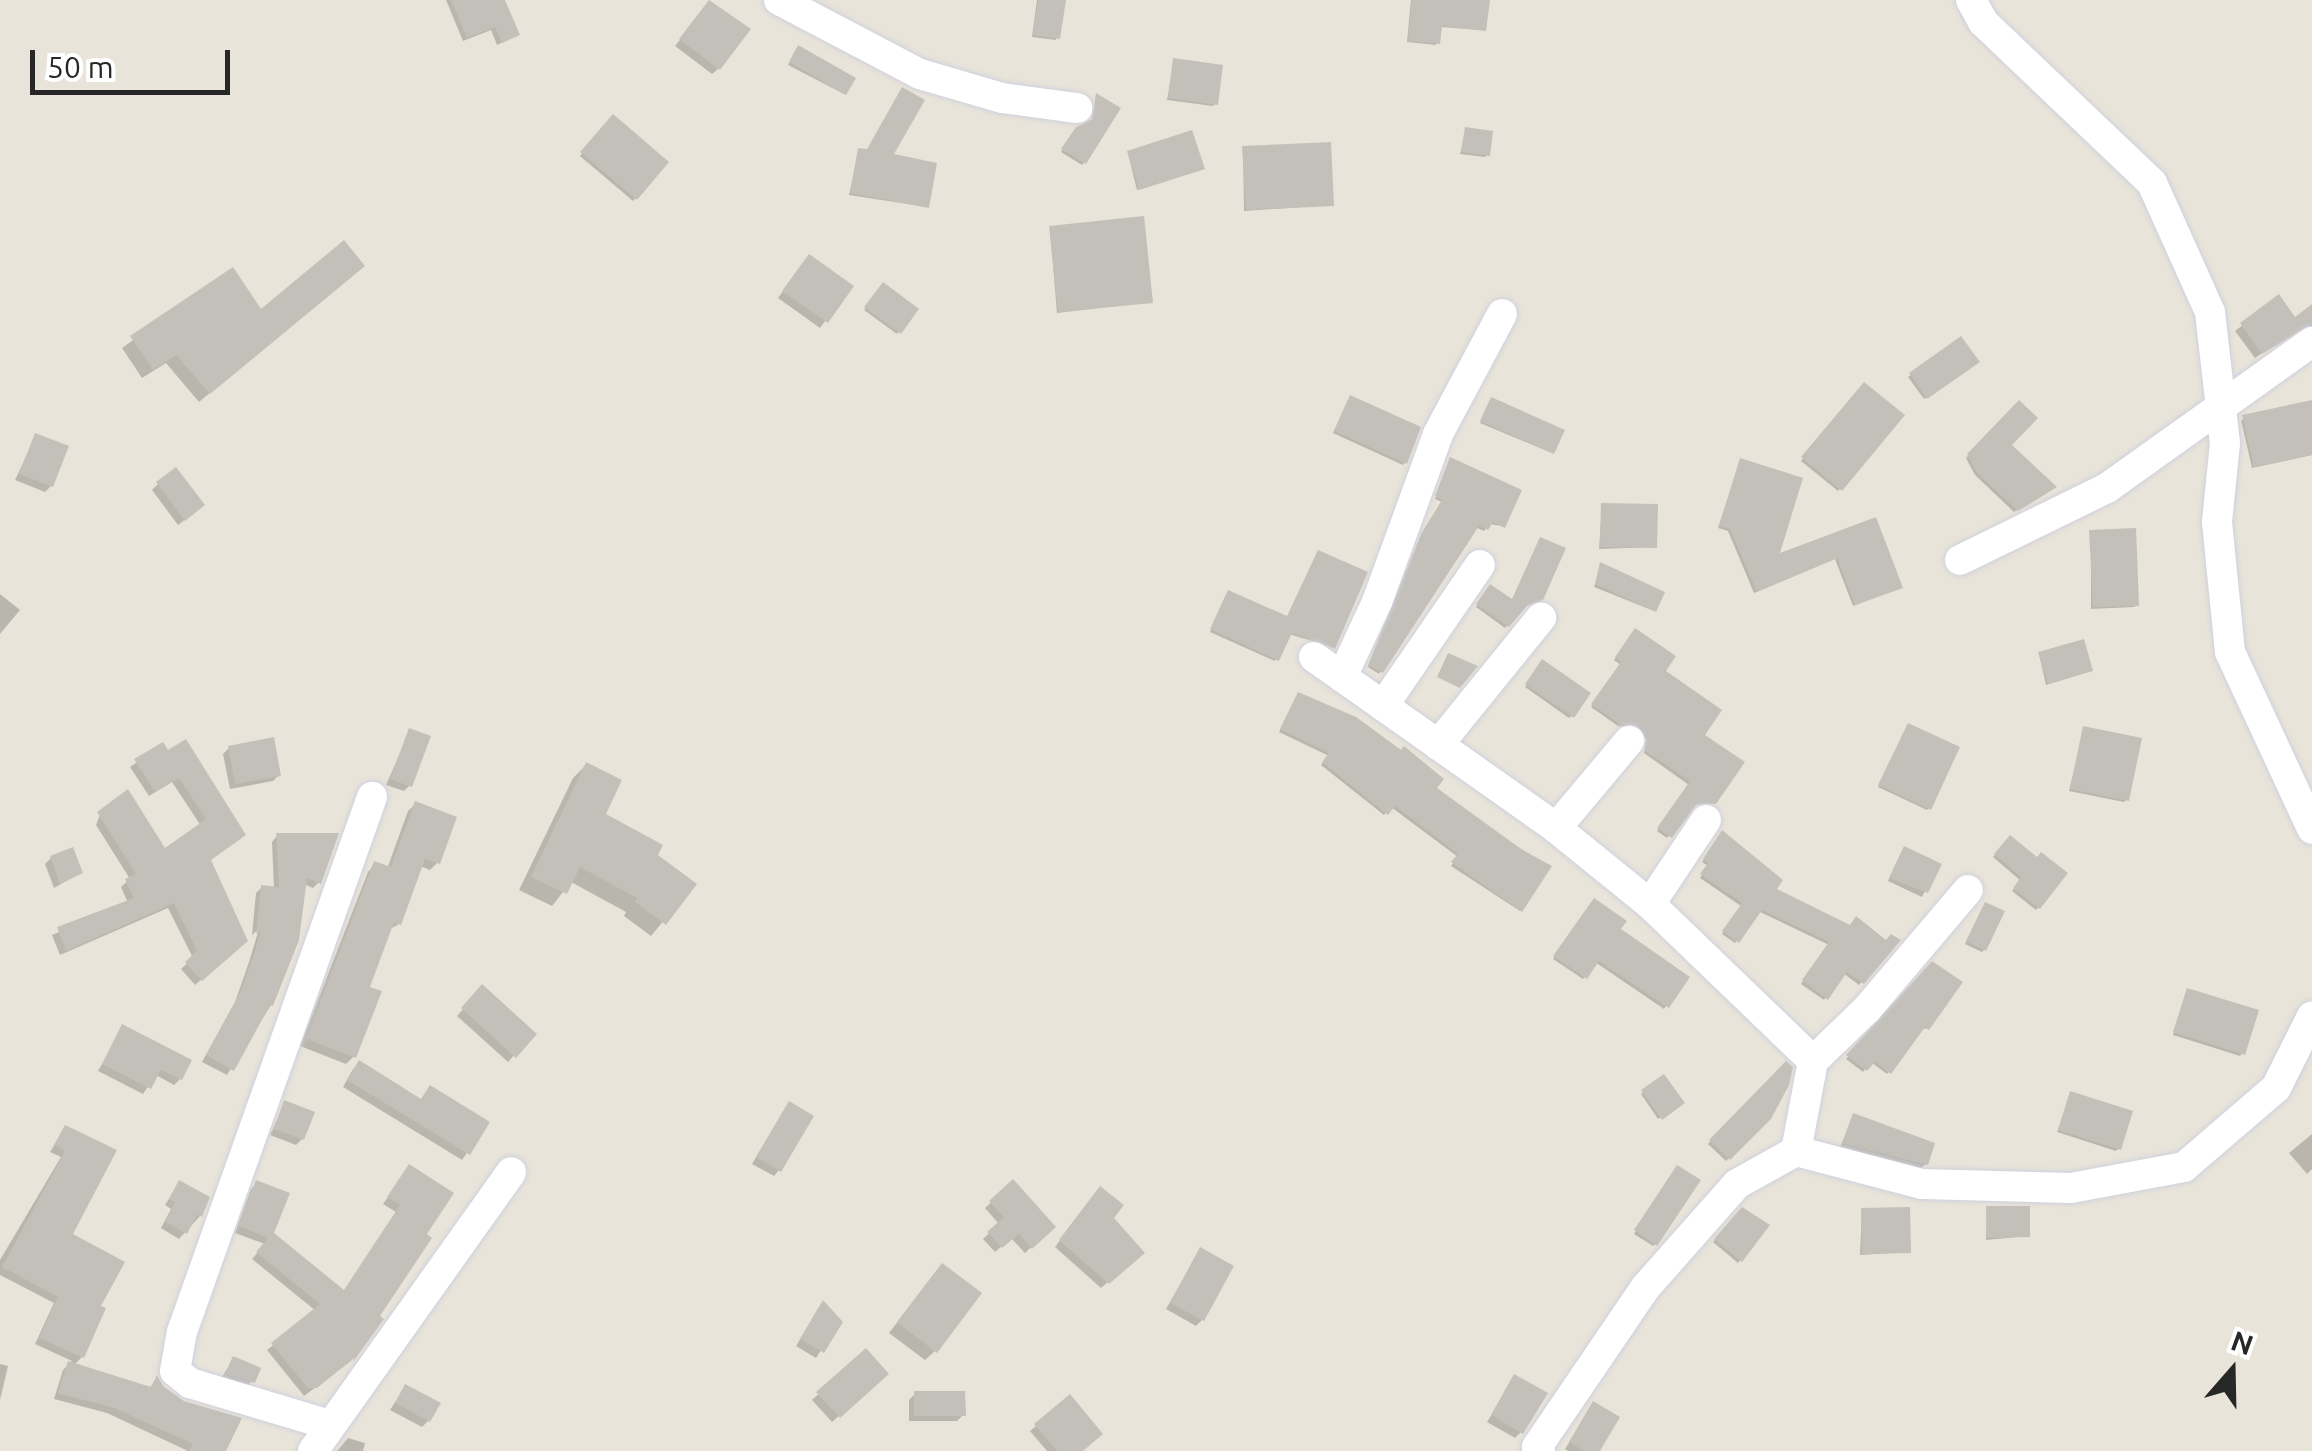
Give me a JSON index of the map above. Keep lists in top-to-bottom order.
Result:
{
  "scale_bar": "50 m",
  "north": "top"
}
